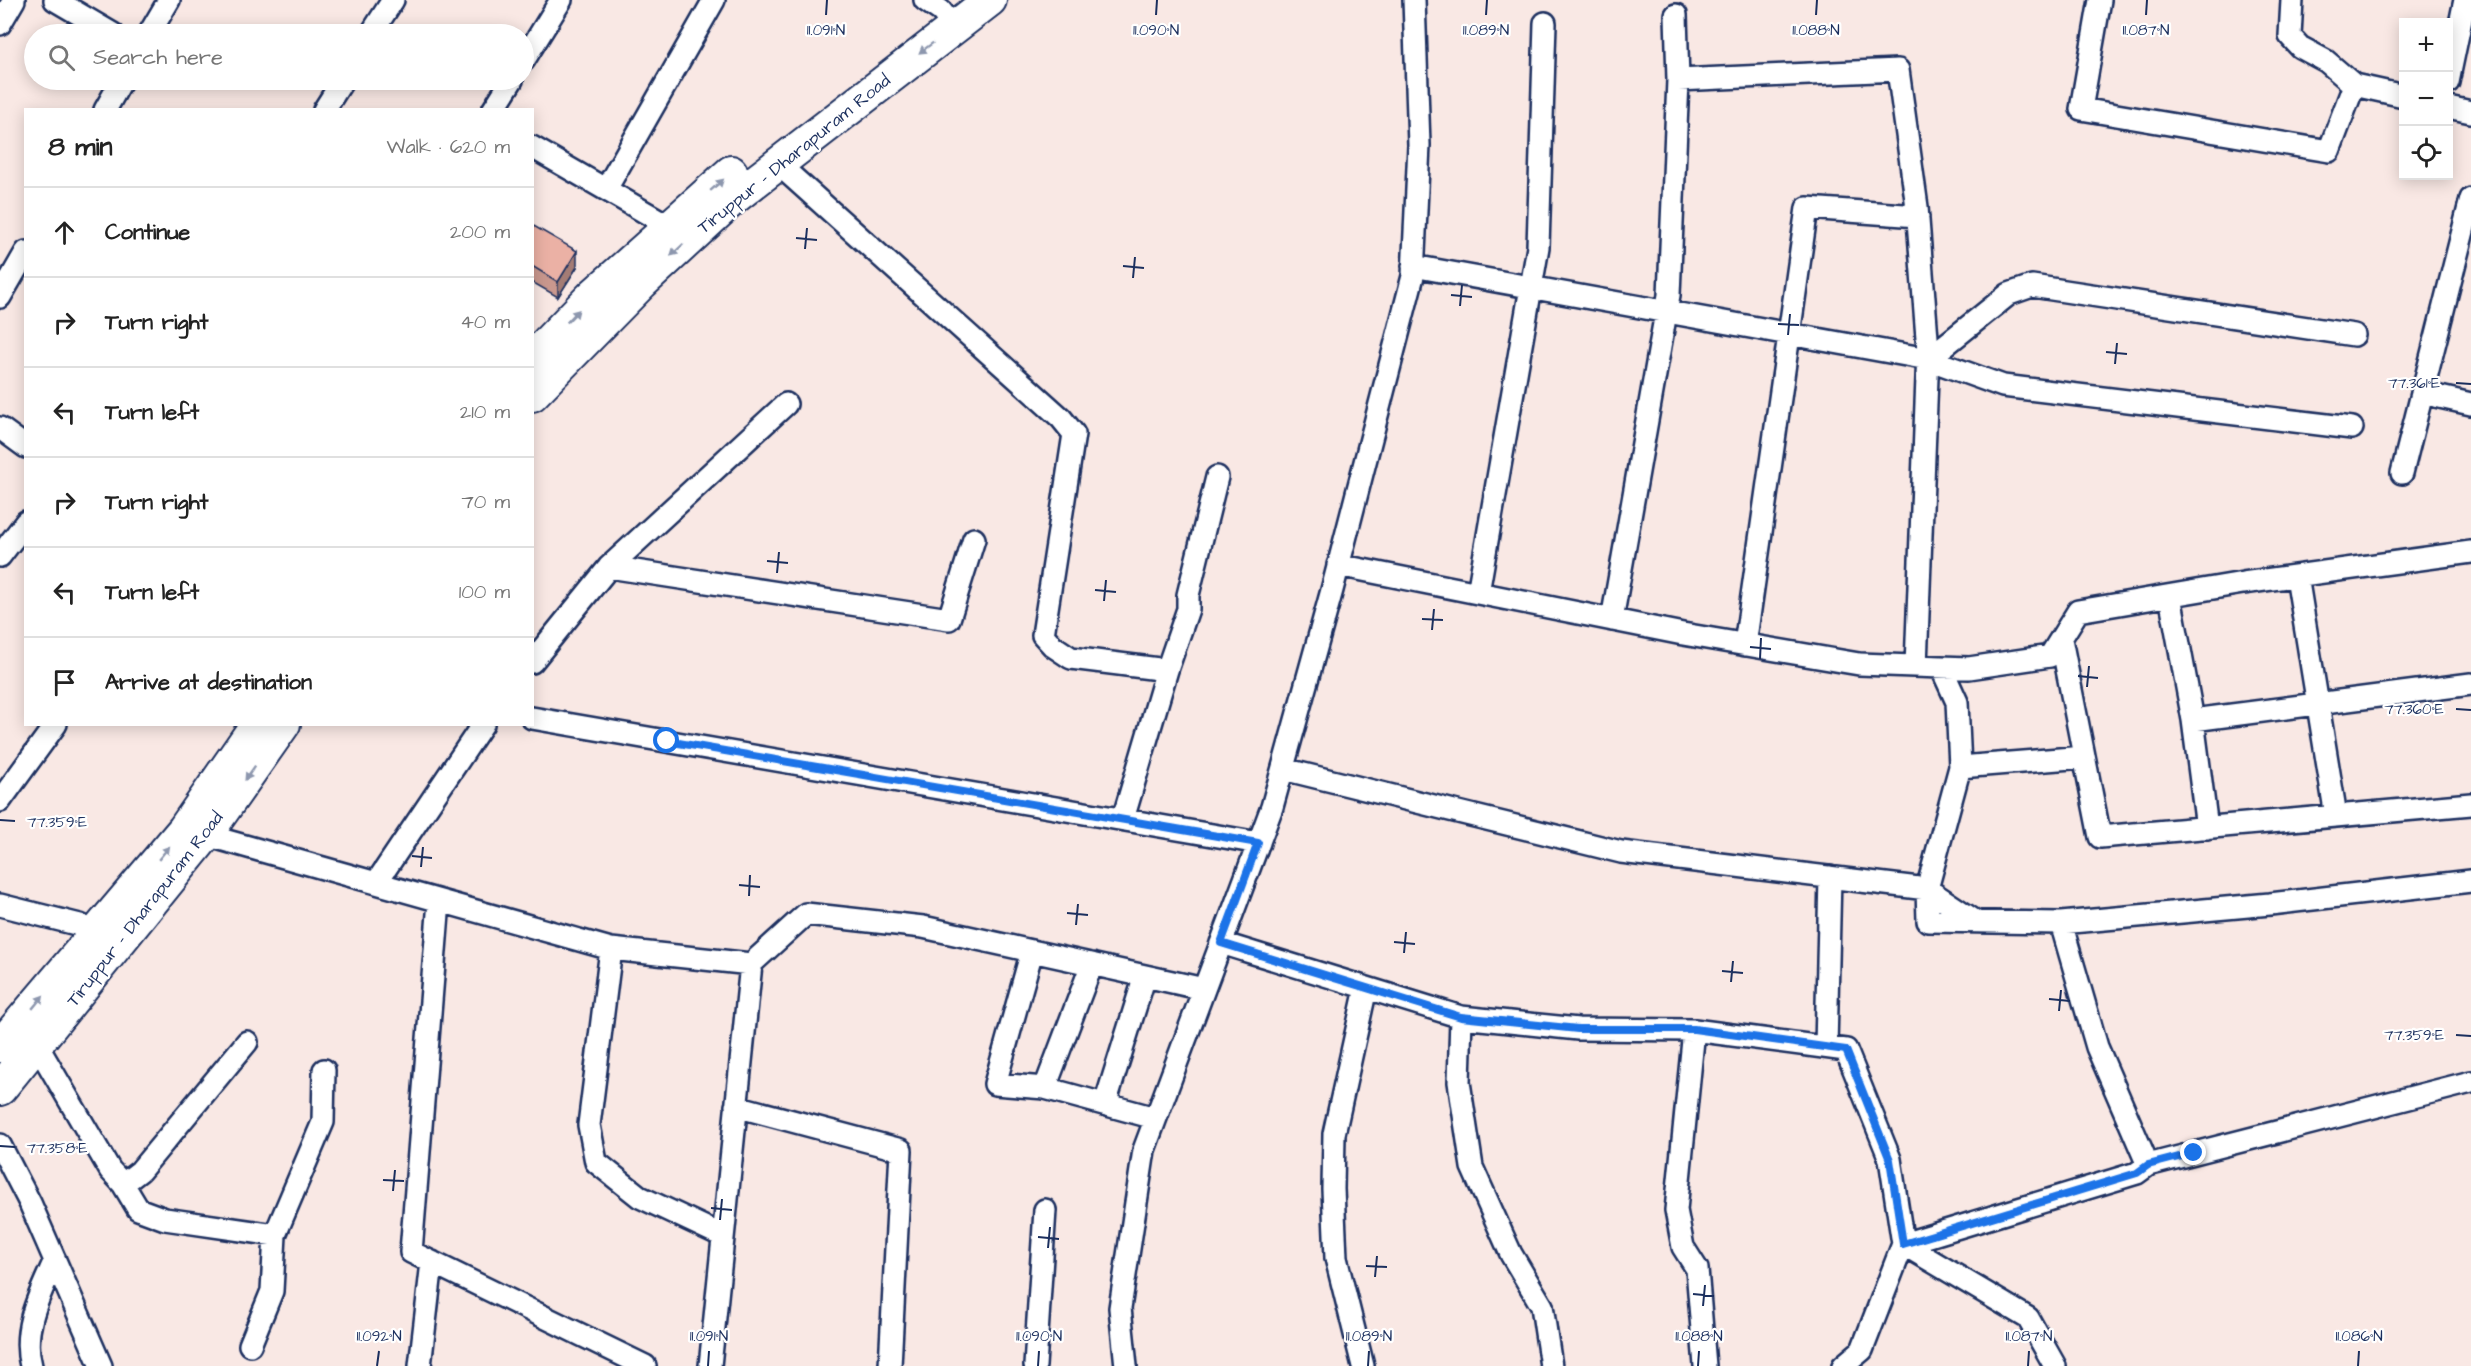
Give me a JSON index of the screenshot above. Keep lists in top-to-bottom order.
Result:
{
  "streets": {
    "highway": ["Tiruppur - Dharapuram Road"]
  },
  "page": {
    "map_buttons": ["+", "−"],
    "search": "Search here",
    "heading": ["8 min", "Walk · 620 m"],
    "list": [
      ["Continue", "200 m"],
      ["Turn right", "40 m"],
      ["Turn left", "210 m"],
      ["Turn right", "70 m"],
      ["Turn left", "100 m"],
      "Arrive at destination"
    ]
  },
  "coordinates": [
    "11.091°N",
    "11.090°N",
    "11.089°N",
    "11.088°N",
    "11.087°N",
    "77.361°E",
    "77.360°E",
    "77.359°E",
    "77.358°E",
    "11.092°N",
    "11.086°N"
  ]
}
